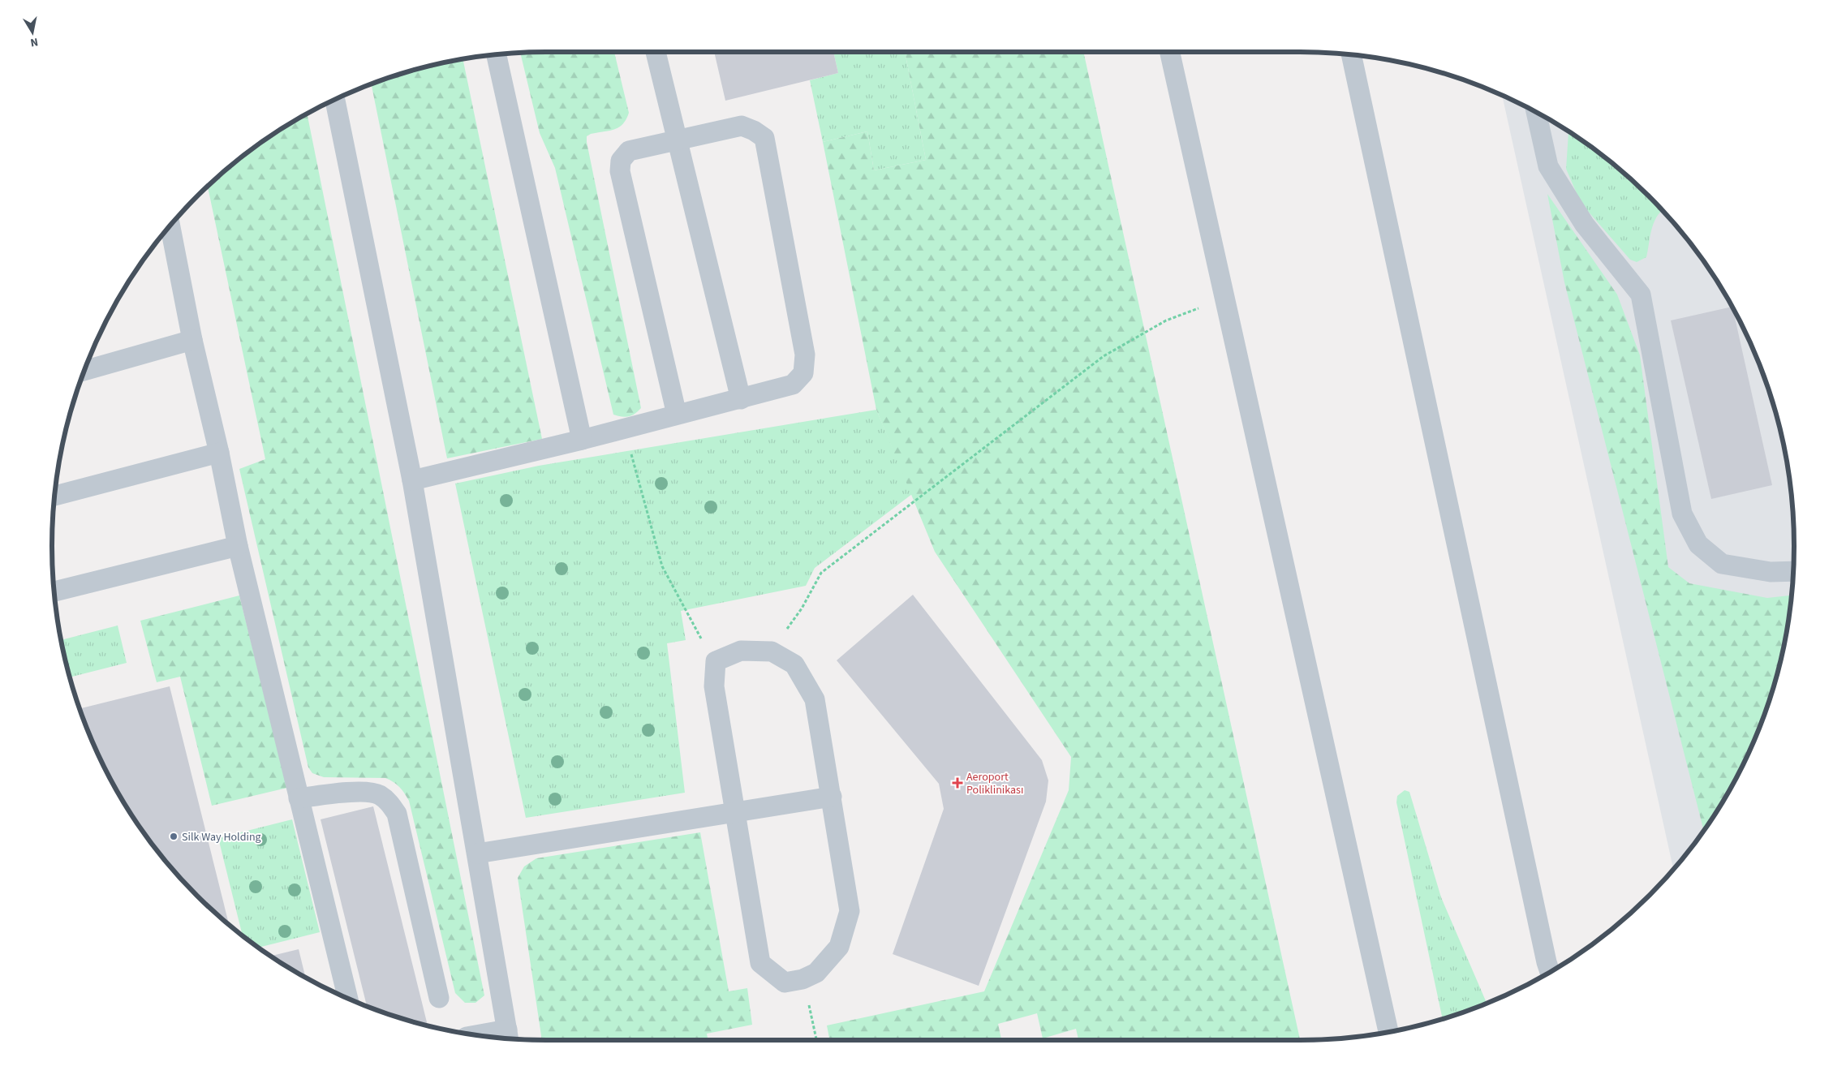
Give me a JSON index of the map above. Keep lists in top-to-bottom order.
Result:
{
  "places": {
    "health": ["Aeroport Poliklinikası"],
    "other": ["Silk Way Holding"]
  },
  "north": "bottom"
}
